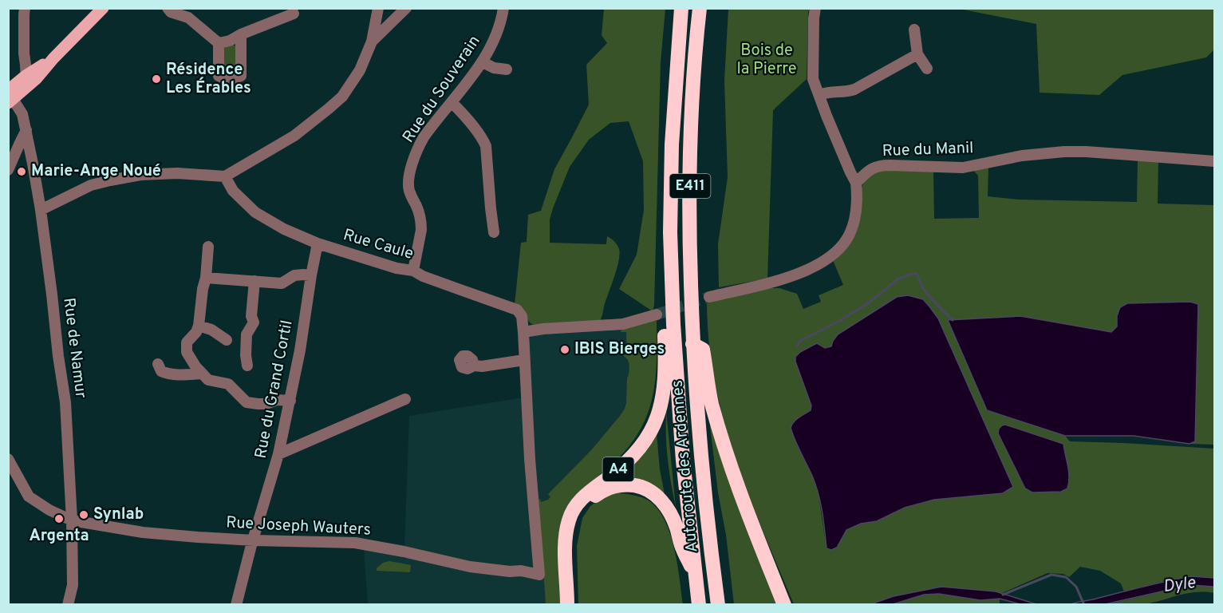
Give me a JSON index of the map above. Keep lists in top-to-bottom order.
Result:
{
  "streets": {
    "highway": ["E411", "Autoroute des Ardennes", "A4"],
    "street": [
      "Rue du Souverain",
      "Rue du Manil",
      "Rue Caule",
      "Rue de Namur",
      "Rue du Grand Cortil",
      "Rue Joseph Wauters"
    ]
  },
  "crossings": [
    ["Rue du Souverain", "Rue Caule"],
    ["Rue Caule", "Rue du Grand Cortil"],
    ["Rue Caule", "Rue Joseph Wauters"],
    ["Rue de Namur", "Rue Joseph Wauters"],
    ["Rue du Grand Cortil", "Rue Joseph Wauters"],
    ["Autoroute des Ardennes", "A4"]
  ],
  "water": ["Dyle"],
  "parks": ["Bois de la Pierre"],
  "places": [
    "Résidence Les Érables",
    "Marie-Ange Noué",
    "IBIS Bierges",
    "Synlab",
    "Argenta"
  ]
}
